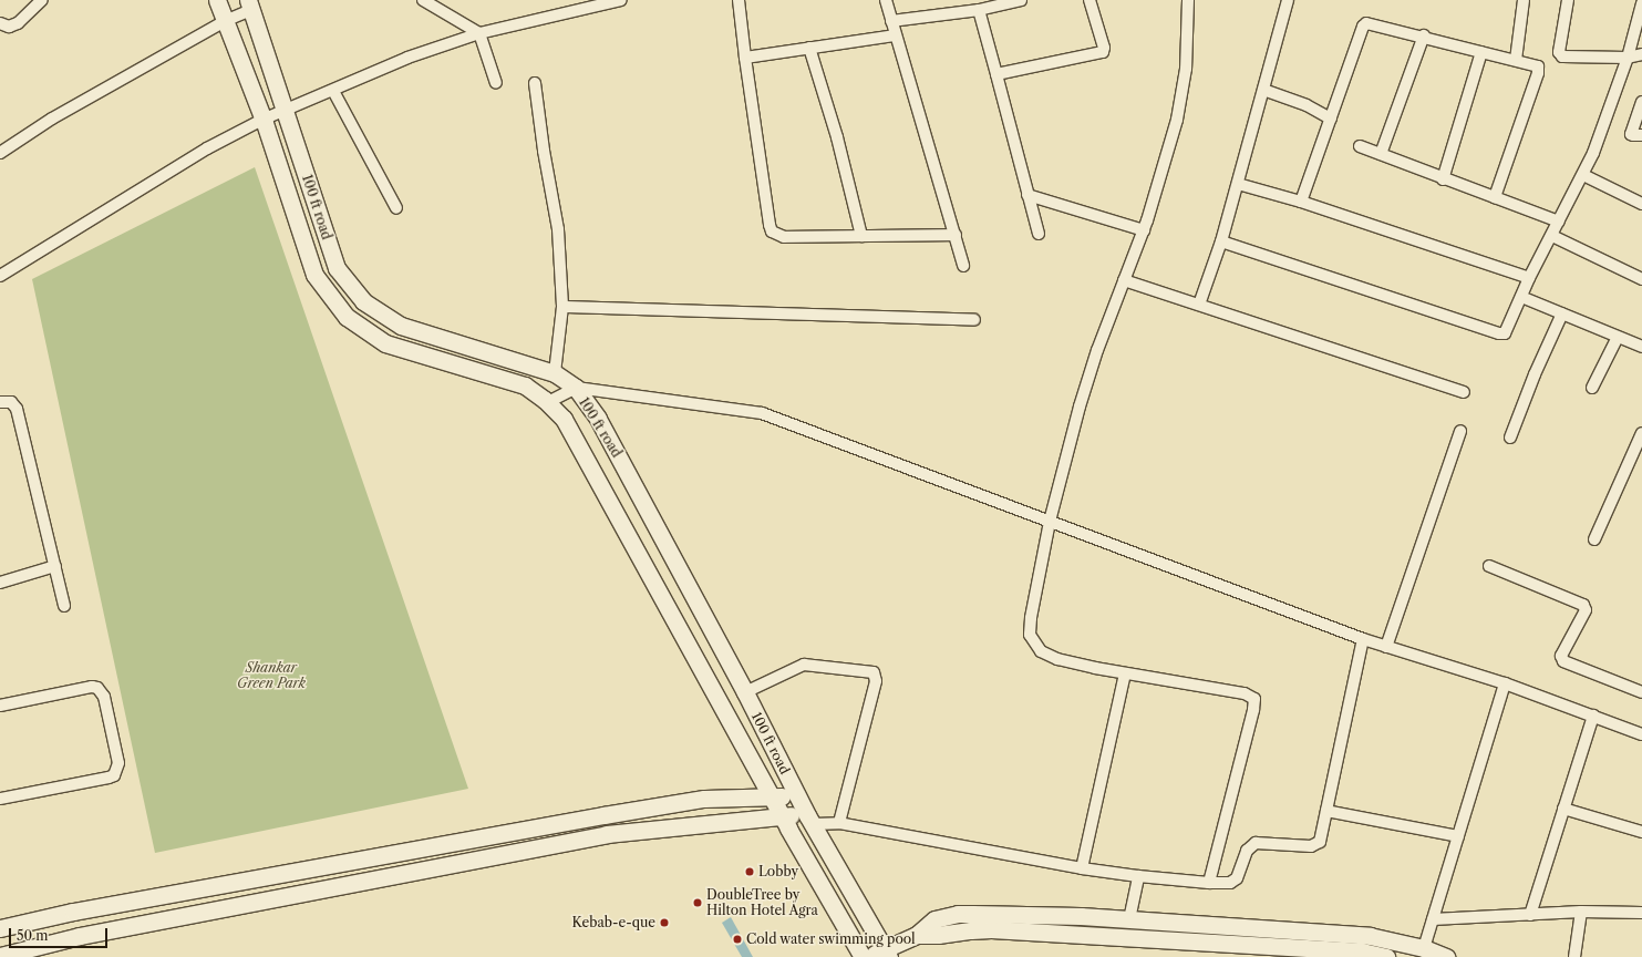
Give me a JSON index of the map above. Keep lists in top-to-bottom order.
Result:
{
  "streets": {
    "street": ["100 ft road"]
  },
  "parks": ["Shankar Green Park"],
  "places": [
    "Lobby",
    "DoubleTree by Hilton Hotel Agra",
    "Kebab-e-que",
    "Cold water swimming pool"
  ],
  "scale_bar": "50 m"
}
